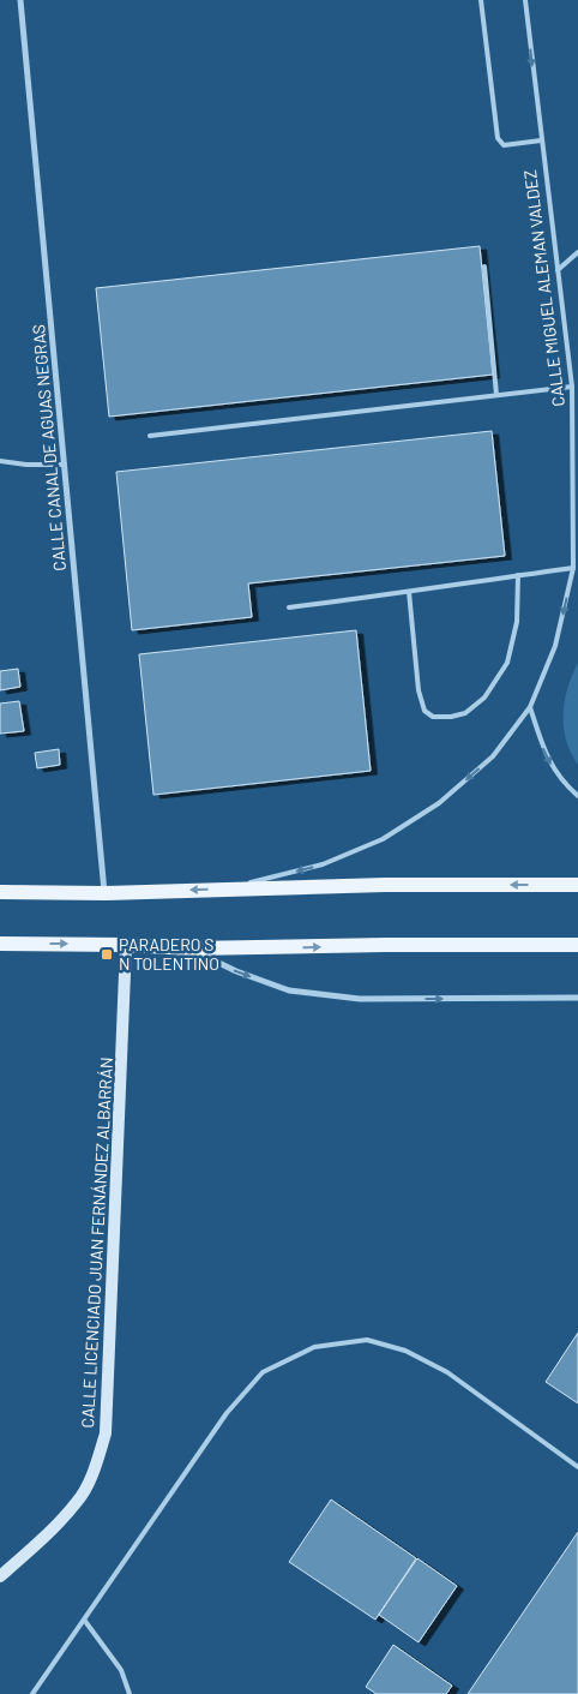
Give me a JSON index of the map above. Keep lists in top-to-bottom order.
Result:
{
  "streets": {
    "main road": ["CALLE LICENCIADO JUAN FERNÁNDEZ ALBARRÁN"],
    "street": ["CALLE CANAL DE AGUAS NEGRAS"],
    "lane": ["CALLE MIGUEL ALEMAN VALDEZ"]
  },
  "one_way": ["CALLE MIGUEL ALEMAN VALDEZ"],
  "places": {
    "transit": ["PARADERO S N TOLENTINO"]
  }
}
